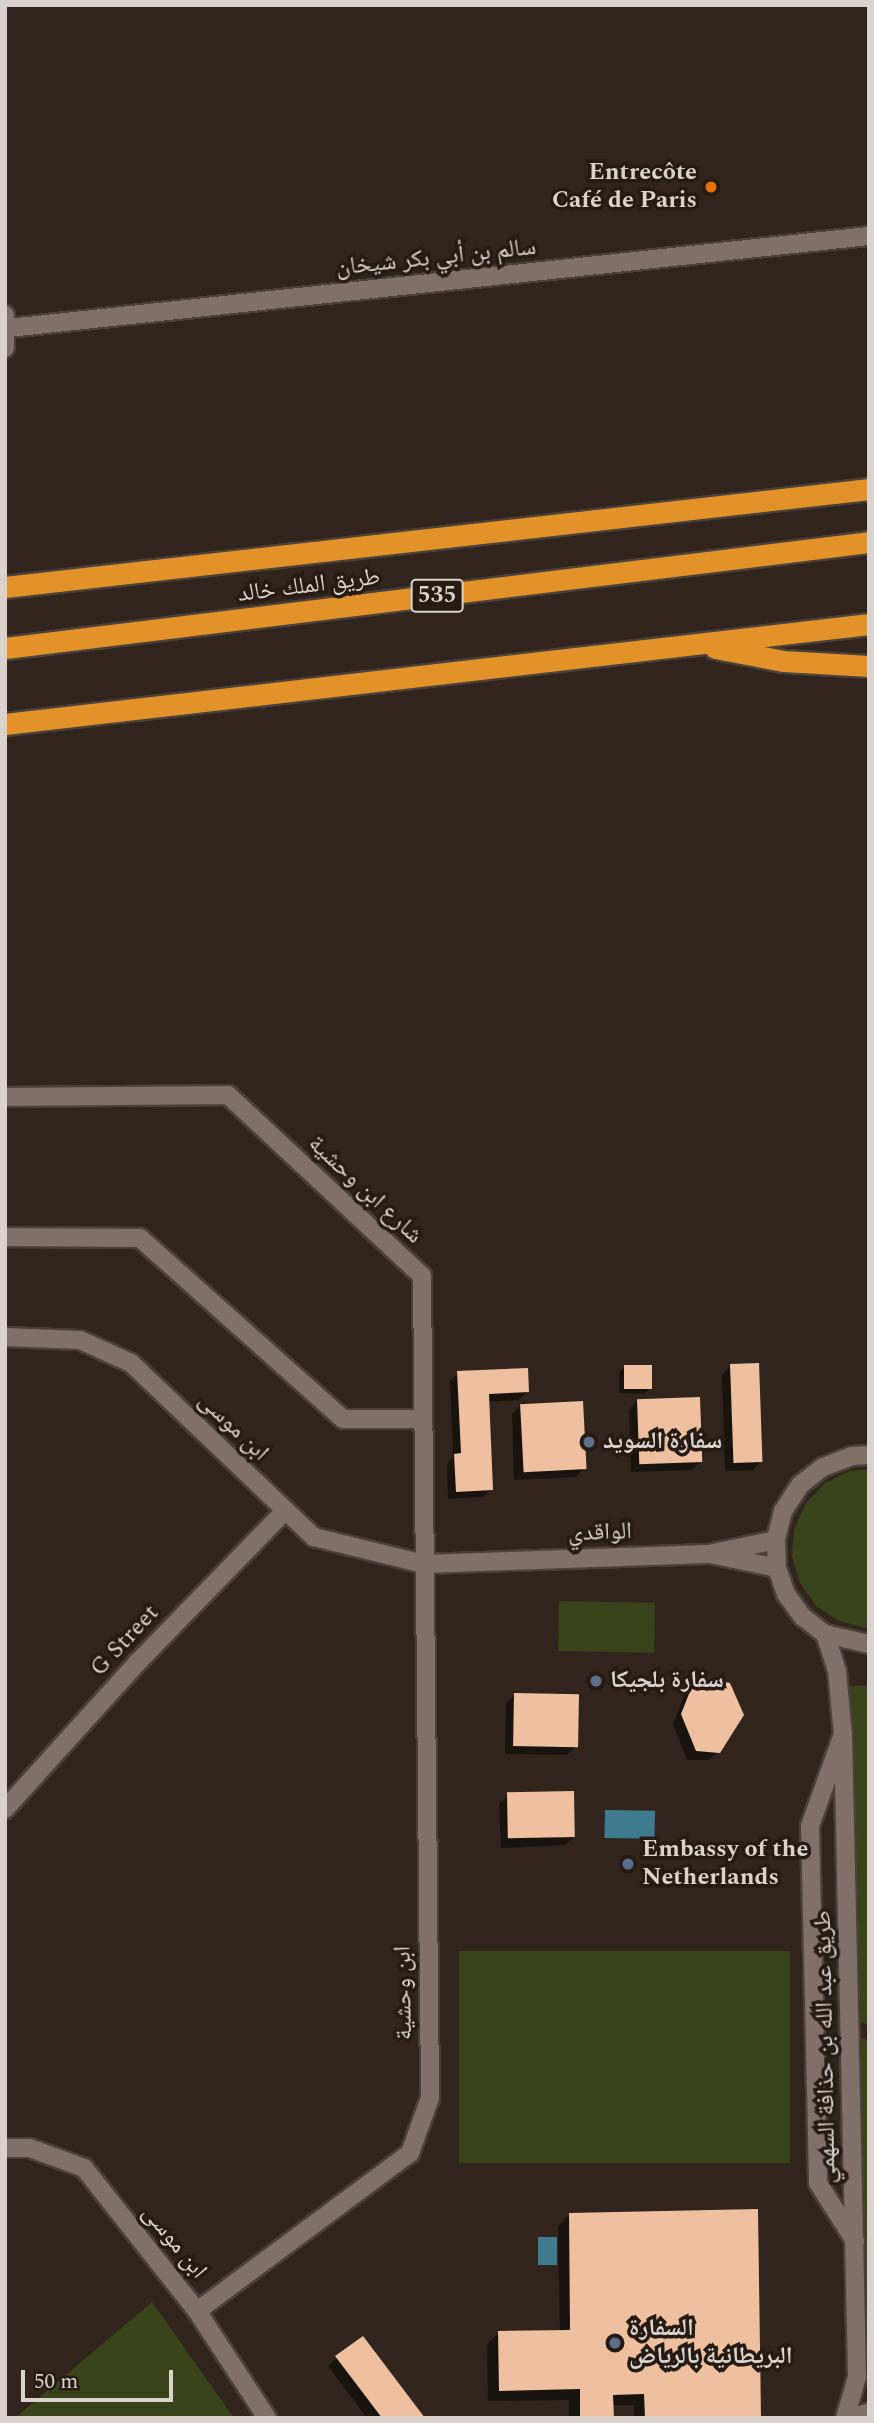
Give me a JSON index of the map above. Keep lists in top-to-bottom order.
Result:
{
  "streets": {
    "highway": ["طريق الملك خالد", "535"],
    "street": [
      "سالم بن أبي بكر شيخان",
      "شارع ابن وحشية",
      "ابن موسى",
      "الواقدي",
      "G Street",
      "ابن وحشية",
      "طريق عبد الله بن حذافة السهمي"
    ]
  },
  "crossings": [
    ["شارع ابن وحشية", "ابن موسى"],
    ["شارع ابن وحشية", "الواقدي"],
    ["شارع ابن وحشية", "ابن وحشية"],
    ["ابن موسى", "الواقدي"],
    ["ابن موسى", "G Street"],
    ["ابن موسى", "ابن وحشية"],
    ["الواقدي", "ابن وحشية"]
  ],
  "places": [
    "Entrecôte Café de Paris",
    "سفارة السويد",
    "سفارة بلجيكا",
    "Embassy of the Netherlands",
    "السفارة البريطانية بالرياض"
  ],
  "scale_bar": "50 m"
}
